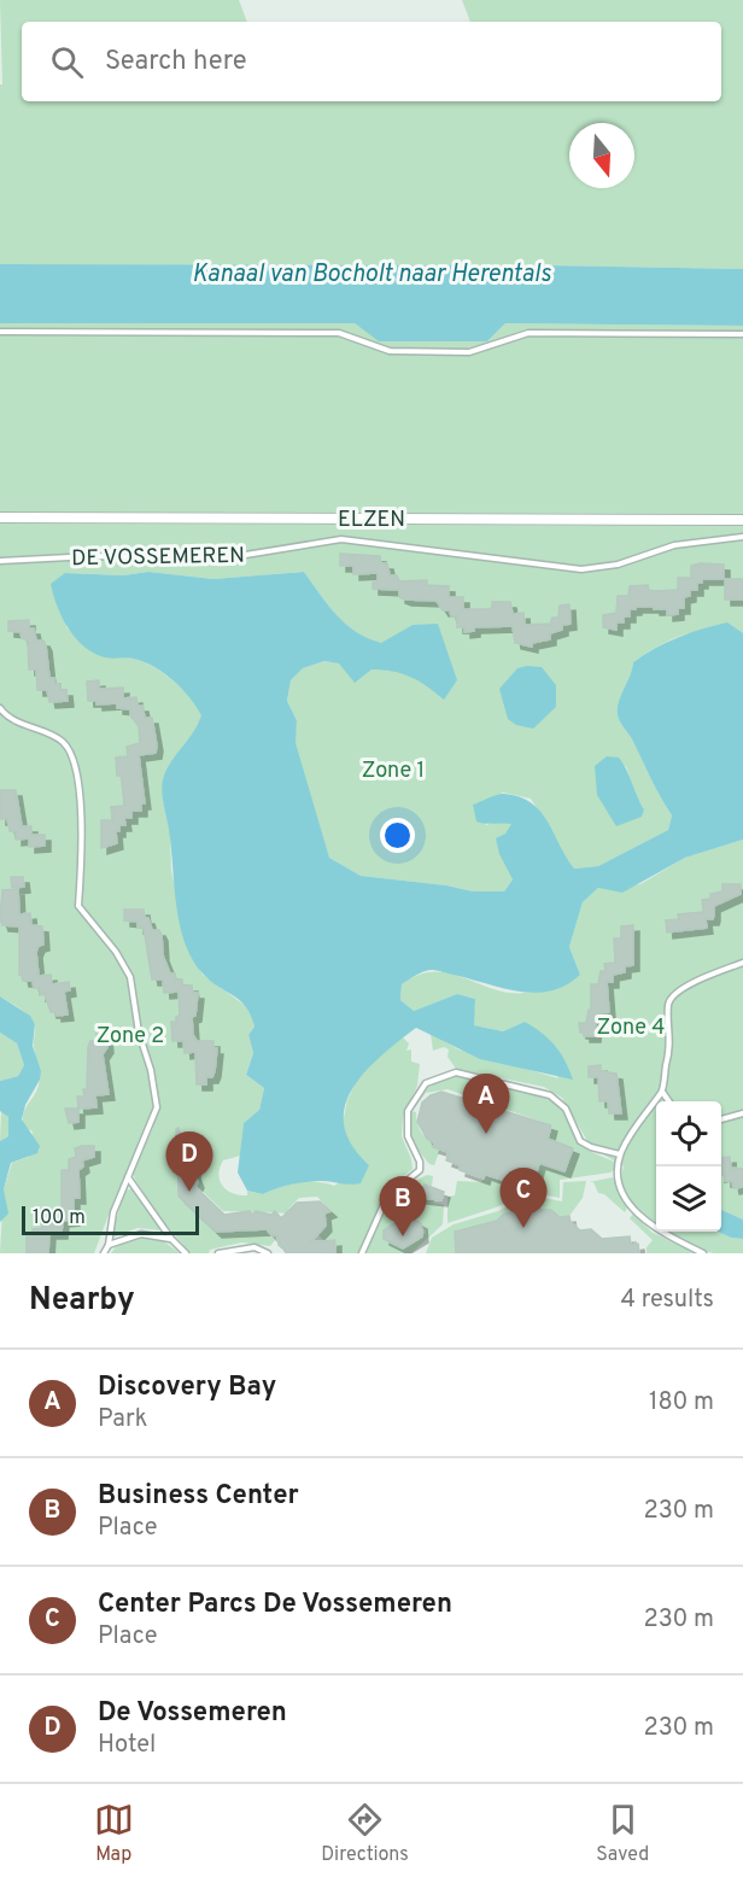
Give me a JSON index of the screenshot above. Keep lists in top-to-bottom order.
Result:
{
  "streets": {
    "street": ["ELZEN"],
    "lane": ["DE VOSSEMEREN"]
  },
  "water": ["Kanaal van Bocholt naar Herentals"],
  "parks": ["Zone 1", "Zone 4", "Zone 2"],
  "scale_bar": "100 m",
  "north": "bottom",
  "page": {
    "search": "Search here",
    "pins": [
      "A",
      "D",
      "C",
      "B"
    ],
    "scale": "100 m",
    "heading": ["Nearby", "4 results"],
    "list": [
      {
        "mark": "A",
        "name": "Discovery Bay",
        "note": "Park",
        "value": "180 m"
      },
      {
        "mark": "B",
        "name": "Business Center",
        "note": "Place",
        "value": "230 m"
      },
      {
        "mark": "C",
        "name": "Center Parcs De Vossemeren",
        "note": "Place",
        "value": "230 m"
      },
      {
        "mark": "D",
        "name": "De Vossemeren",
        "note": "Hotel",
        "value": "230 m"
      }
    ],
    "nav": ["Map", "Directions", "Saved"]
  }
}
